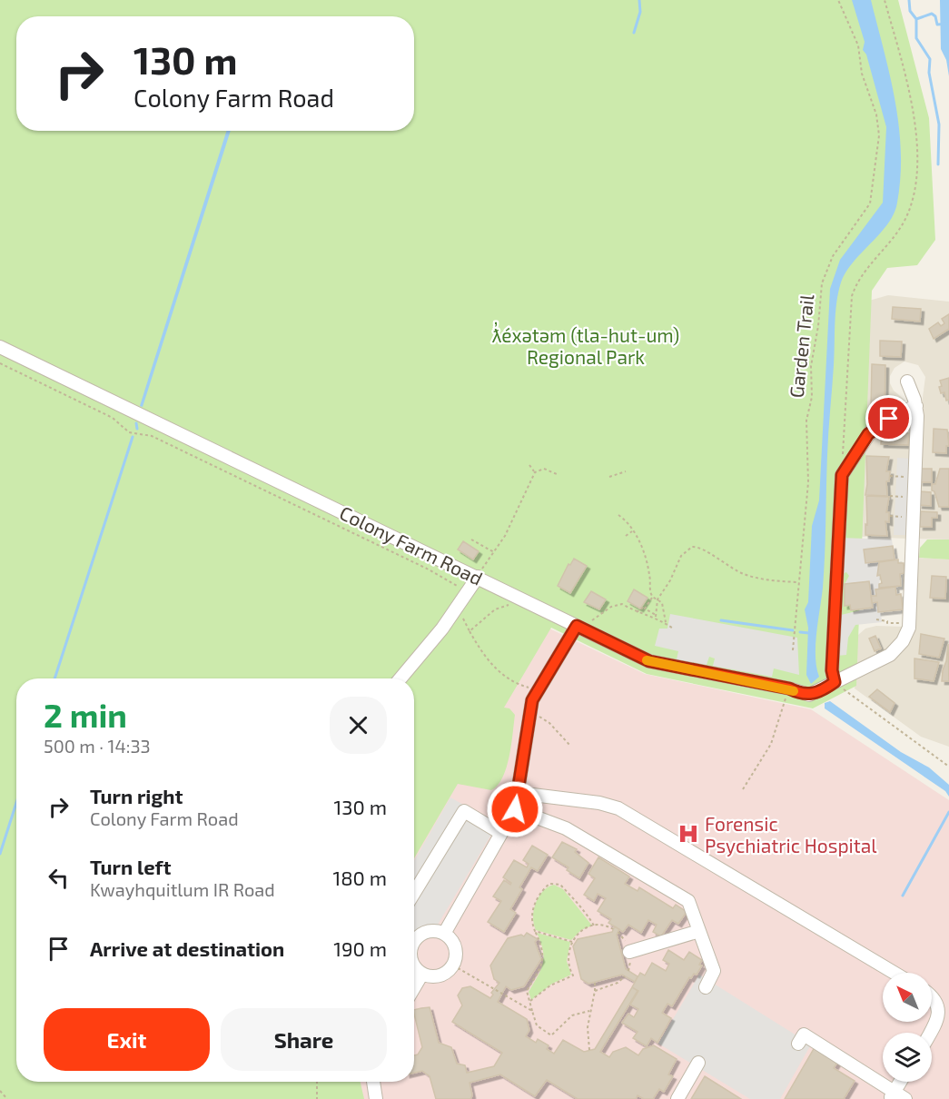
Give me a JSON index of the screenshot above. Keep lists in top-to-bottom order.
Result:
{
  "streets": {
    "street": ["Colony Farm Road"],
    "path": ["Garden Trail"]
  },
  "parks": ["ƛ̓éxətəm (tla-hut-um) Regional Park"],
  "places": {
    "hospital": ["Forensic Psychiatric Hospital"]
  },
  "north": "top left",
  "page": {
    "turn": ["130 m", "Colony Farm Road"],
    "heading": ["2 min", "500 m · 14:33"],
    "list": [
      {
        "name": "Turn right",
        "note": "Colony Farm Road",
        "value": "130 m"
      },
      {
        "name": "Turn left",
        "note": "Kwayhquitlum IR Road",
        "value": "180 m"
      },
      {
        "name": "Arrive at destination",
        "value": "190 m"
      }
    ],
    "buttons": ["Exit", "Share"]
  }
}
